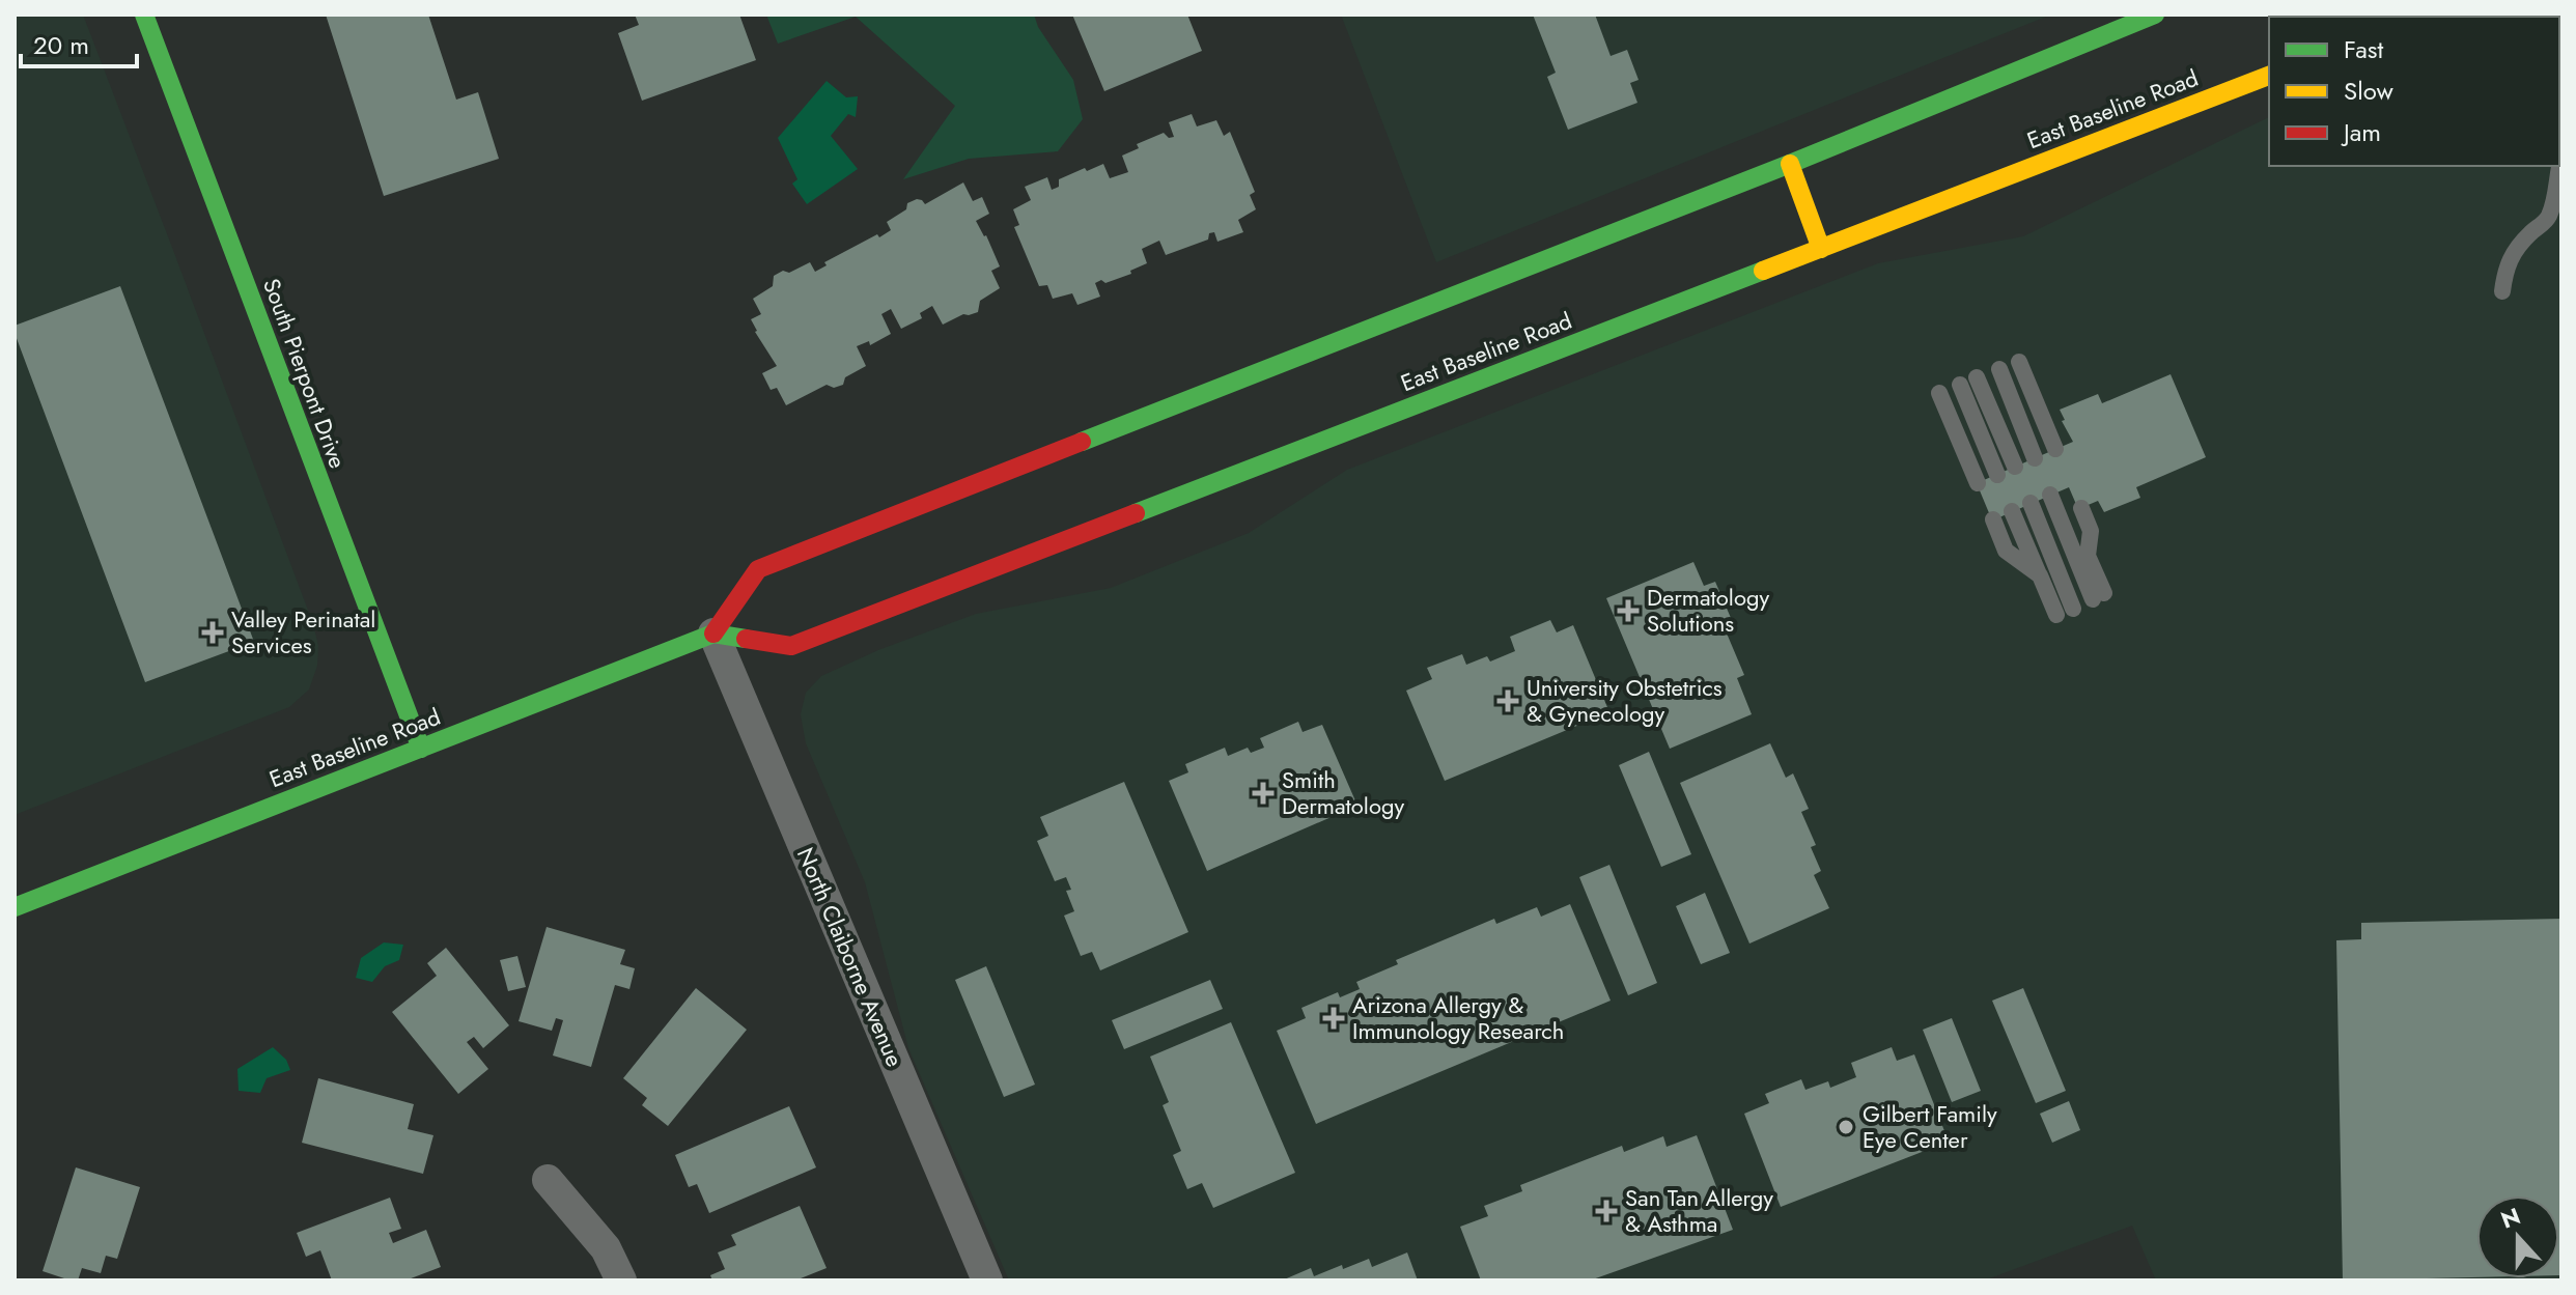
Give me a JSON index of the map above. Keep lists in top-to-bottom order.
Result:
{
  "streets": {
    "main road": ["East Baseline Road", "South Pierpont Drive"],
    "street": ["North Claiborne Avenue"]
  },
  "crossings": [
    ["East Baseline Road", "South Pierpont Drive"],
    ["East Baseline Road", "North Claiborne Avenue"]
  ],
  "places": {
    "health": [
      "Dermatology Solutions",
      "Valley Perinatal Services",
      "University Obstetrics & Gynecology",
      "Smith Dermatology",
      "Arizona Allergy & Immunology Research",
      "San Tan Allergy & Asthma"
    ],
    "other": ["Gilbert Family Eye Center"]
  },
  "legend": ["Fast", "Slow", "Jam"],
  "scale_bar": "20 m",
  "north": "top"
}
